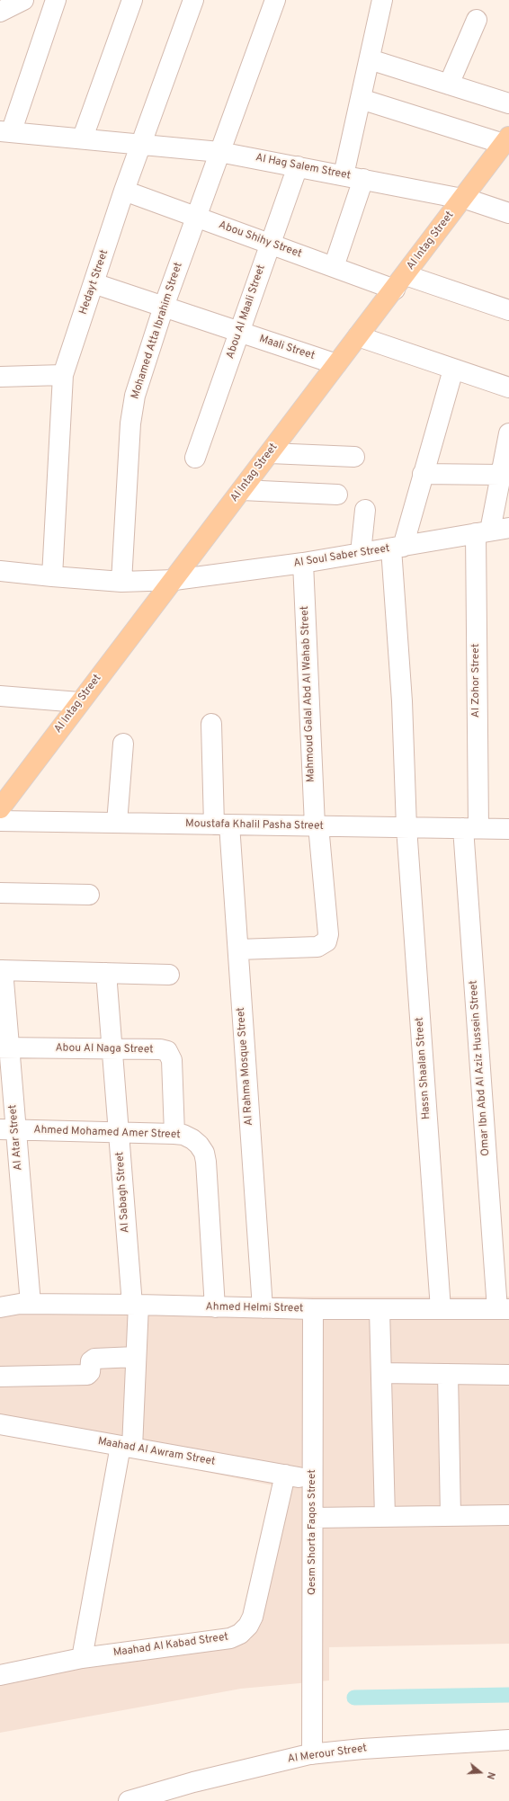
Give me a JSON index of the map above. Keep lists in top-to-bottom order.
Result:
{
  "streets": {
    "main road": ["Al Intag Street"],
    "street": [
      "Al Hag Salem Street",
      "Abou Shihy Street",
      "Hedayt Street",
      "Abou Al Maali Street",
      "Mohamed Atta Ibrahim Street",
      "Maali Street",
      "Al Soul Saber Street",
      "Al Zohor Street",
      "Mahmoud Galal Abd Al Wahab Street",
      "Moustafa Khalil Pasha Street",
      "Abou Al Naga Street",
      "Al Rahma Mosque Street",
      "Hassn Shaalan Street",
      "Omar Ibn Abd Al Aziz Hussein Street",
      "Ahmed Mohamed Amer Street",
      "Al Atar Street",
      "Al Sabagh Street",
      "Ahmed Helmi Street",
      "Maahad Al Awram Street",
      "Qesm Shorta Faqos Street",
      "Maahad Al Kabad Street",
      "Al Merour Street"
    ]
  },
  "crossings": [
    ["Al Hag Salem Street", "Al Intag Street"],
    ["Al Hag Salem Street", "Hedayt Street"],
    ["Al Hag Salem Street", "Abou Al Maali Street"],
    ["Al Hag Salem Street", "Mohamed Atta Ibrahim Street"],
    ["Abou Shihy Street", "Al Intag Street"],
    ["Abou Shihy Street", "Hedayt Street"],
    ["Abou Shihy Street", "Abou Al Maali Street"],
    ["Abou Shihy Street", "Mohamed Atta Ibrahim Street"],
    ["Al Intag Street", "Maali Street"],
    ["Al Intag Street", "Al Soul Saber Street"],
    ["Hedayt Street", "Maali Street"],
    ["Hedayt Street", "Al Soul Saber Street"],
    ["Abou Al Maali Street", "Maali Street"],
    ["Mohamed Atta Ibrahim Street", "Maali Street"],
    ["Mohamed Atta Ibrahim Street", "Al Soul Saber Street"],
    ["Al Soul Saber Street", "Al Zohor Street"],
    ["Al Soul Saber Street", "Mahmoud Galal Abd Al Wahab Street"],
    ["Al Soul Saber Street", "Hassn Shaalan Street"],
    ["Al Zohor Street", "Moustafa Khalil Pasha Street"],
    ["Al Zohor Street", "Omar Ibn Abd Al Aziz Hussein Street"],
    ["Mahmoud Galal Abd Al Wahab Street", "Moustafa Khalil Pasha Street"],
    ["Mahmoud Galal Abd Al Wahab Street", "Al Rahma Mosque Street"],
    ["Moustafa Khalil Pasha Street", "Al Rahma Mosque Street"],
    ["Moustafa Khalil Pasha Street", "Hassn Shaalan Street"],
    ["Moustafa Khalil Pasha Street", "Omar Ibn Abd Al Aziz Hussein Street"],
    ["Abou Al Naga Street", "Ahmed Mohamed Amer Street"],
    ["Abou Al Naga Street", "Al Atar Street"],
    ["Abou Al Naga Street", "Al Sabagh Street"],
    ["Al Rahma Mosque Street", "Ahmed Helmi Street"],
    ["Hassn Shaalan Street", "Ahmed Helmi Street"],
    ["Omar Ibn Abd Al Aziz Hussein Street", "Ahmed Helmi Street"],
    ["Ahmed Mohamed Amer Street", "Al Atar Street"],
    ["Ahmed Mohamed Amer Street", "Al Sabagh Street"],
    ["Ahmed Mohamed Amer Street", "Ahmed Helmi Street"],
    ["Al Atar Street", "Ahmed Helmi Street"],
    ["Al Sabagh Street", "Ahmed Helmi Street"],
    ["Al Sabagh Street", "Maahad Al Awram Street"],
    ["Al Sabagh Street", "Maahad Al Kabad Street"],
    ["Ahmed Helmi Street", "Qesm Shorta Faqos Street"],
    ["Maahad Al Awram Street", "Qesm Shorta Faqos Street"],
    ["Maahad Al Awram Street", "Maahad Al Kabad Street"],
    ["Qesm Shorta Faqos Street", "Al Merour Street"]
  ],
  "north": "right"
}
